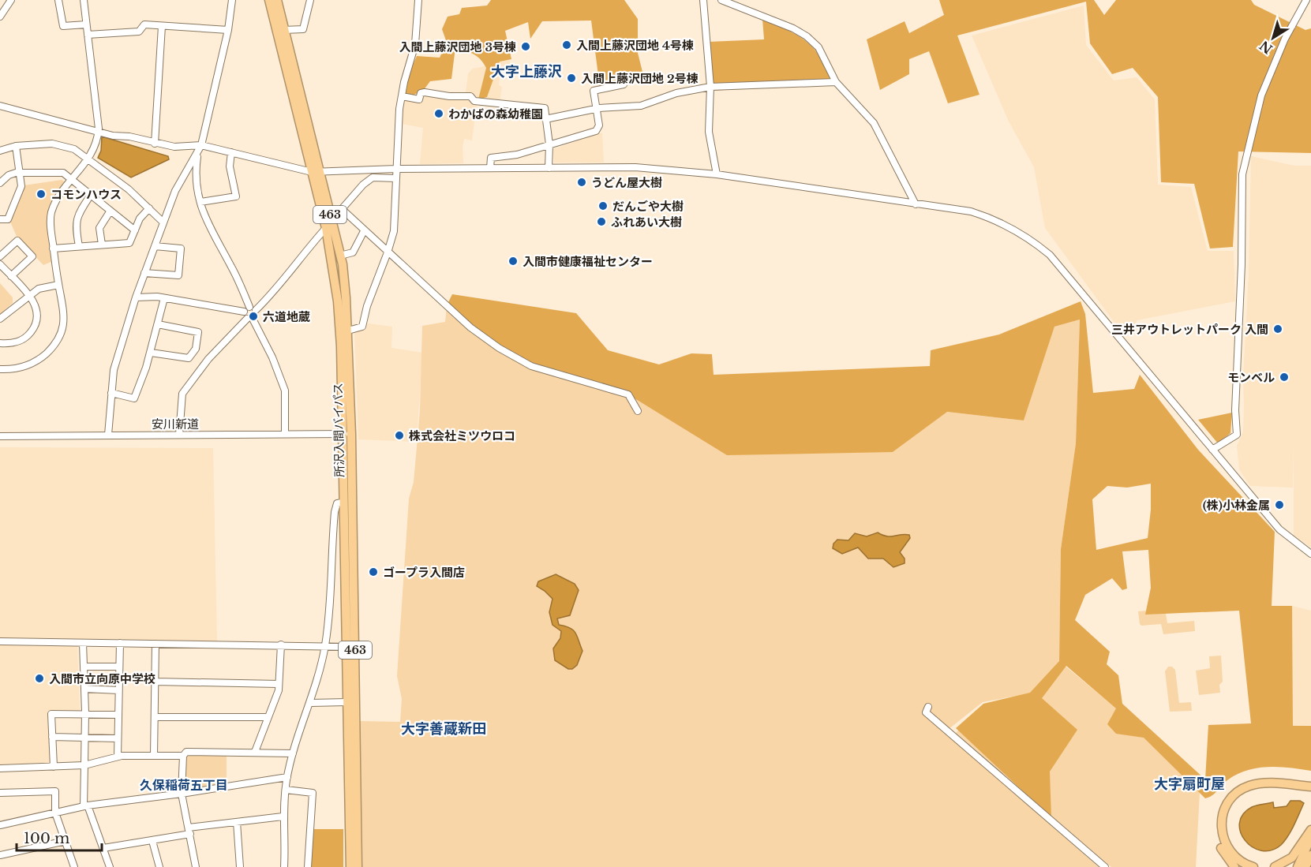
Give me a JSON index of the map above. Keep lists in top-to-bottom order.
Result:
{
  "streets": {
    "highway": ["463", "所沢入間バイパス"],
    "street": ["安川新道"]
  },
  "crossings": [
    ["安川新道", "所沢入間バイパス"]
  ],
  "districts": [
    "大字上藤沢",
    "大字善蔵新田",
    "大字扇町屋",
    "久保稲荷五丁目"
  ],
  "places": [
    "入間上藤沢団地 4号棟",
    "入間上藤沢団地 3号棟",
    "入間上藤沢団地 2号棟",
    "わかばの森幼稚園",
    "うどん屋大樹",
    "コモンハウス",
    "だんごや大樹",
    "ふれあい大樹",
    "入間市健康福祉センター",
    "六道地蔵",
    "三井アウトレットパーク 入間",
    "モンベル",
    "株式会社ミツウロコ",
    "(株)小林金属",
    "ゴープラ入間店",
    "入間市立向原中学校"
  ],
  "scale_bar": "100 m",
  "north": "bottom left"
}
